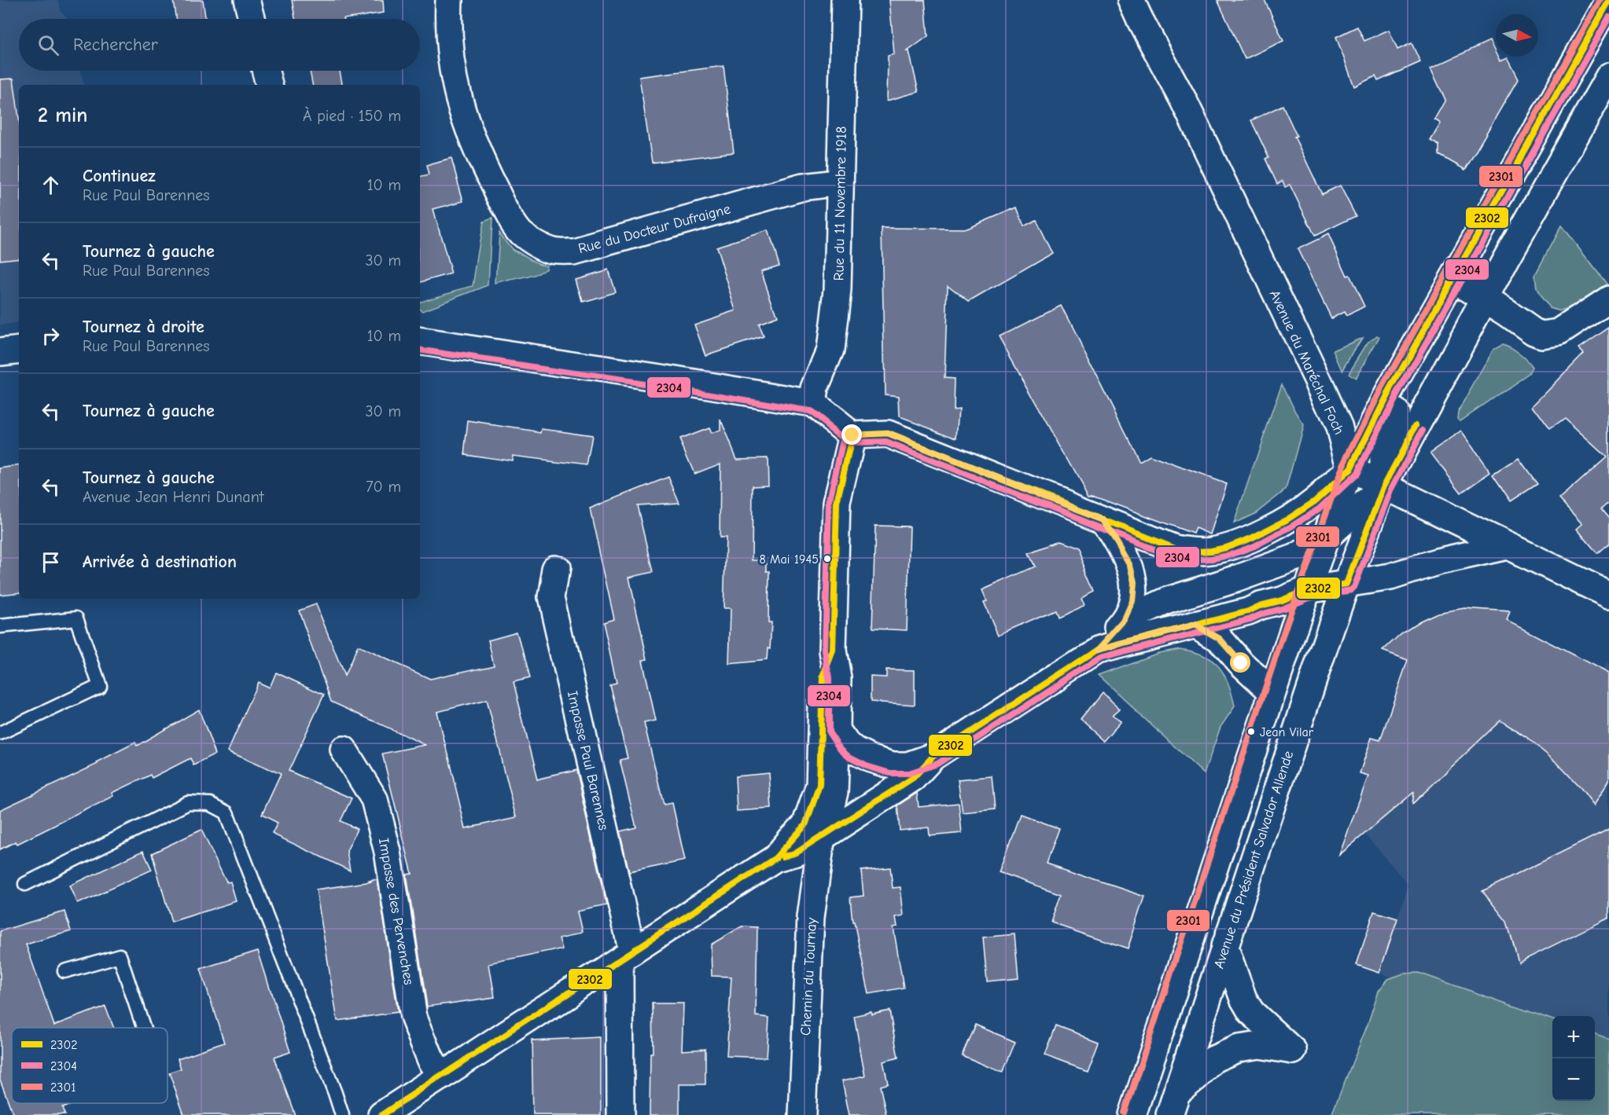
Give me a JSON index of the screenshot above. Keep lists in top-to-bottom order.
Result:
{
  "streets": {
    "street": [
      "Rue du 11 Novembre 1918",
      "Rue du Docteur Dufraigne",
      "Avenue du Maréchal Foch",
      "Impasse Paul Barennes",
      "Avenue du Président Salvador Allende",
      "Impasse des Pervenches",
      "Chemin du Tournay"
    ]
  },
  "crossings": [
    ["Rue du 11 Novembre 1918", "Rue du Docteur Dufraigne"]
  ],
  "places": ["8 Mai 1945", "Jean Vilar"],
  "lines": ["transit line 2301", "transit line 2302", "transit line 2304"],
  "legend": ["2302", "2304", "2301"],
  "north": "right",
  "page": {
    "search": "Rechercher",
    "heading": ["2 min", "À pied · 150 m"],
    "list": [
      ["Continuez", "Rue Paul Barennes", "10 m"],
      ["Tournez à gauche", "Rue Paul Barennes", "30 m"],
      ["Tournez à droite", "Rue Paul Barennes", "10 m"],
      ["Tournez à gauche", "30 m"],
      ["Tournez à gauche", "Avenue Jean Henri Dunant", "70 m"],
      "Arrivée à destination"
    ],
    "map_buttons": ["+", "−"]
  }
}
